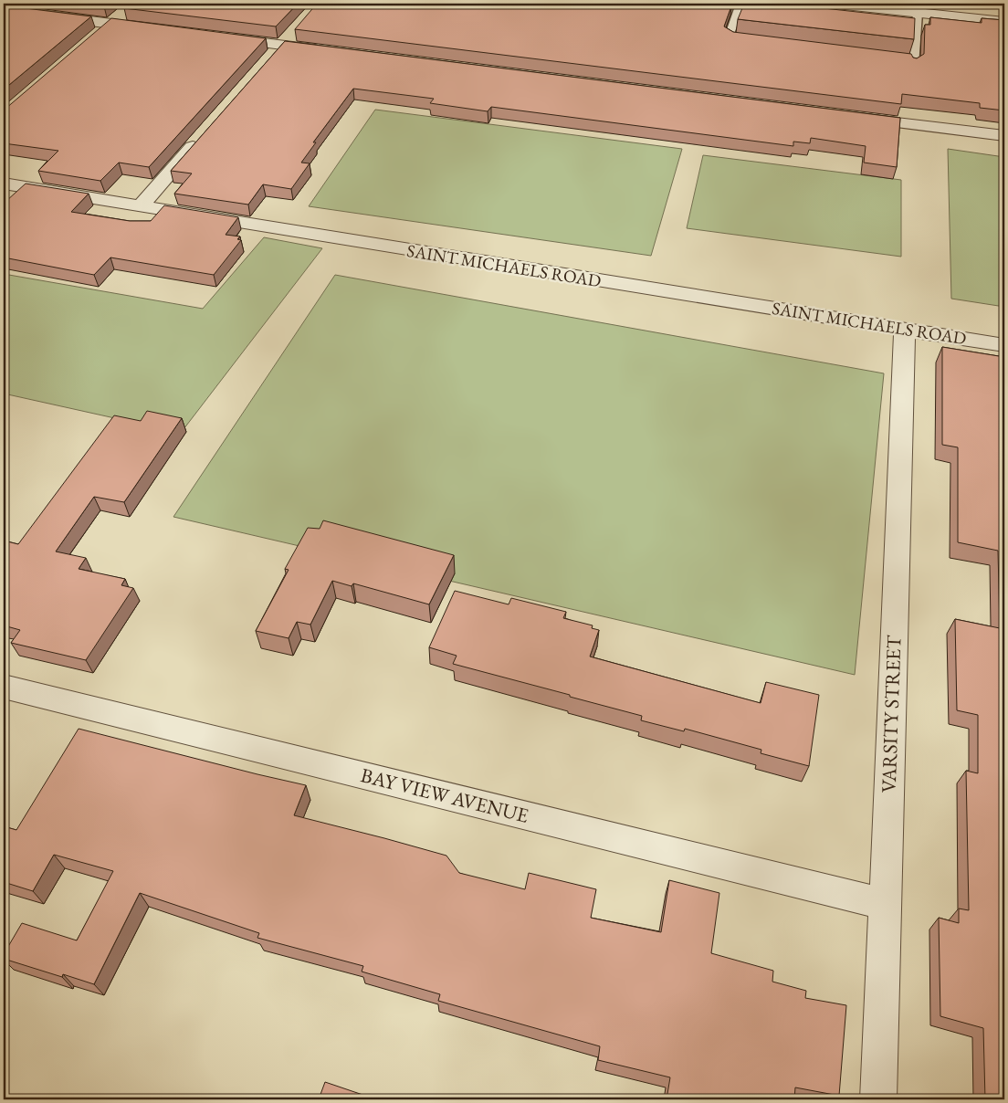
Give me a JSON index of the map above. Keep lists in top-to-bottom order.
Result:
{
  "streets": {
    "street": ["SAINT MICHAELS ROAD", "VARSITY STREET", "BAY VIEW AVENUE"]
  },
  "crossings": [
    ["SAINT MICHAELS ROAD", "VARSITY STREET"],
    ["VARSITY STREET", "BAY VIEW AVENUE"]
  ]
}
